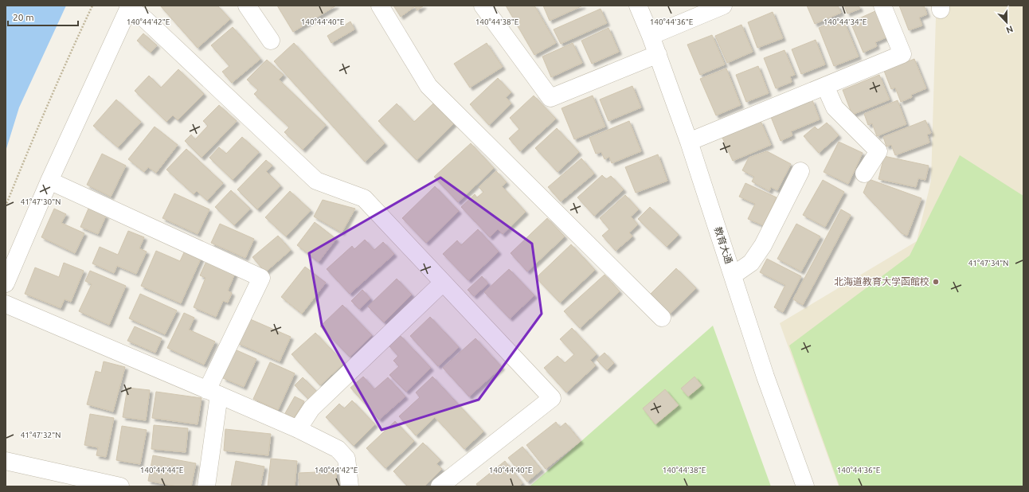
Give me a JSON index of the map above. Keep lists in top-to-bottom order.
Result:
{
  "streets": {
    "street": ["教育大通"]
  },
  "places": ["北海道教育大学函館校"],
  "scale_bar": "20 m",
  "north": "bottom",
  "coordinates": [
    "140°44'42\"E",
    "140°44'38\"E",
    "140°44'36\"E",
    "140°44'40\"E",
    "140°44'34\"E",
    "41°47'30\"N",
    "41°47'34\"N",
    "41°47'32\"N",
    "140°44'44\"E"
  ]
}
